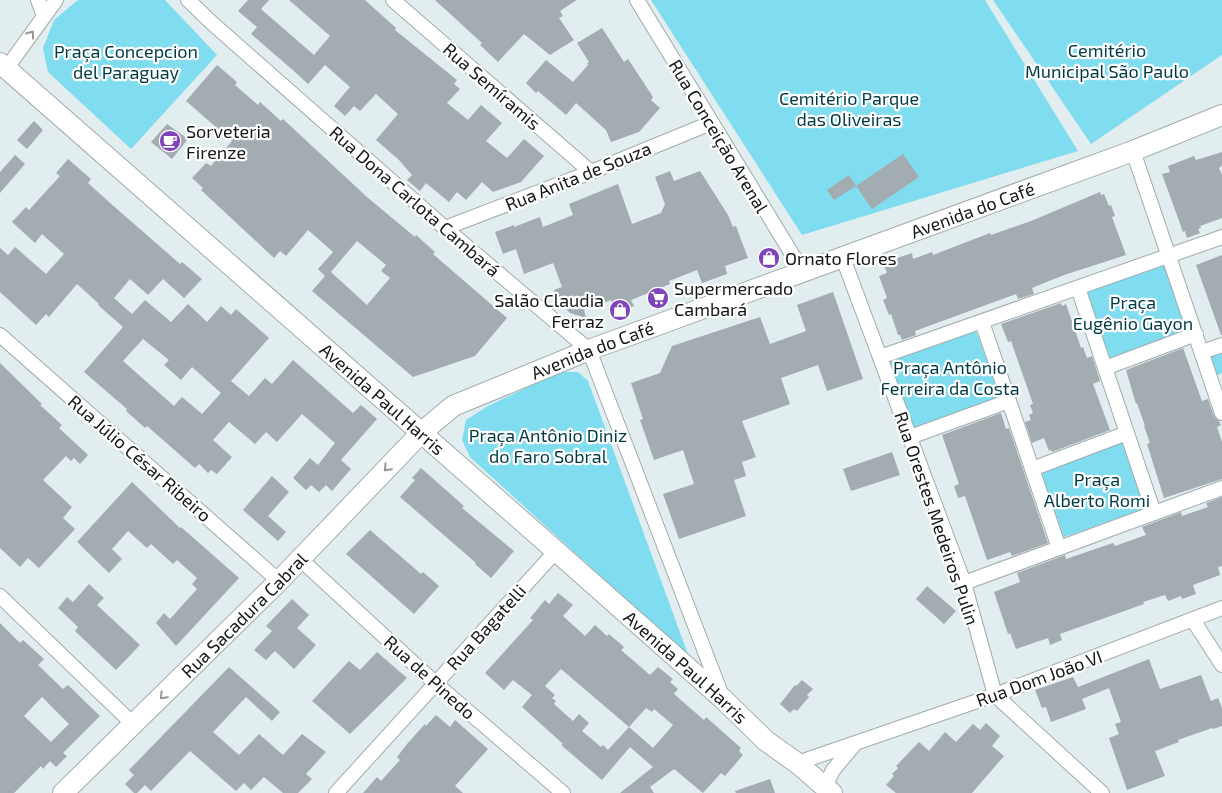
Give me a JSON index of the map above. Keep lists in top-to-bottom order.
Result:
{
  "streets": {
    "street": [
      "Rua Semíramis",
      "Rua Conceição Arenal",
      "Rua Anita de Souza",
      "Rua Dona Carlota Cambará",
      "Avenida do Café",
      "Avenida Paul Harris",
      "Rua Júlio César Ribeiro",
      "Rua Orestes Medeiros Pulin",
      "Rua Sacadura Cabral",
      "Rua Bagatelli",
      "Rua de Pinedo",
      "Rua Dom João VI"
    ]
  },
  "crossings": [
    ["Rua Semíramis", "Rua Anita de Souza"],
    ["Rua Conceição Arenal", "Rua Anita de Souza"],
    ["Rua Conceição Arenal", "Avenida do Café"],
    ["Rua Anita de Souza", "Rua Dona Carlota Cambará"],
    ["Rua Dona Carlota Cambará", "Avenida do Café"],
    ["Rua Dona Carlota Cambará", "Avenida Paul Harris"],
    ["Avenida do Café", "Avenida Paul Harris"],
    ["Avenida do Café", "Rua Orestes Medeiros Pulin"],
    ["Avenida do Café", "Rua Sacadura Cabral"],
    ["Avenida Paul Harris", "Rua Sacadura Cabral"],
    ["Avenida Paul Harris", "Rua Bagatelli"],
    ["Avenida Paul Harris", "Rua Dom João VI"],
    ["Rua Júlio César Ribeiro", "Rua Sacadura Cabral"],
    ["Rua Orestes Medeiros Pulin", "Rua Dom João VI"],
    ["Rua Sacadura Cabral", "Rua de Pinedo"],
    ["Rua Bagatelli", "Rua de Pinedo"]
  ],
  "one_way": ["Rua Sacadura Cabral"],
  "parks": [
    "Cemitério Municipal São Paulo",
    "Praça Concepcion del Paraguay",
    "Cemitério Parque das Oliveiras",
    "Praça Eugênio Gayon",
    "Praça Antônio Ferreira da Costa",
    "Praça Antônio Diniz do Faro Sobral",
    "Praça Alberto Romi"
  ],
  "places": {
    "cafe": ["Sorveteria Firenze"],
    "shop": ["Ornato Flores", "Salão Claudia Ferraz"],
    "supermarket": ["Supermercado Cambará"]
  }
}
